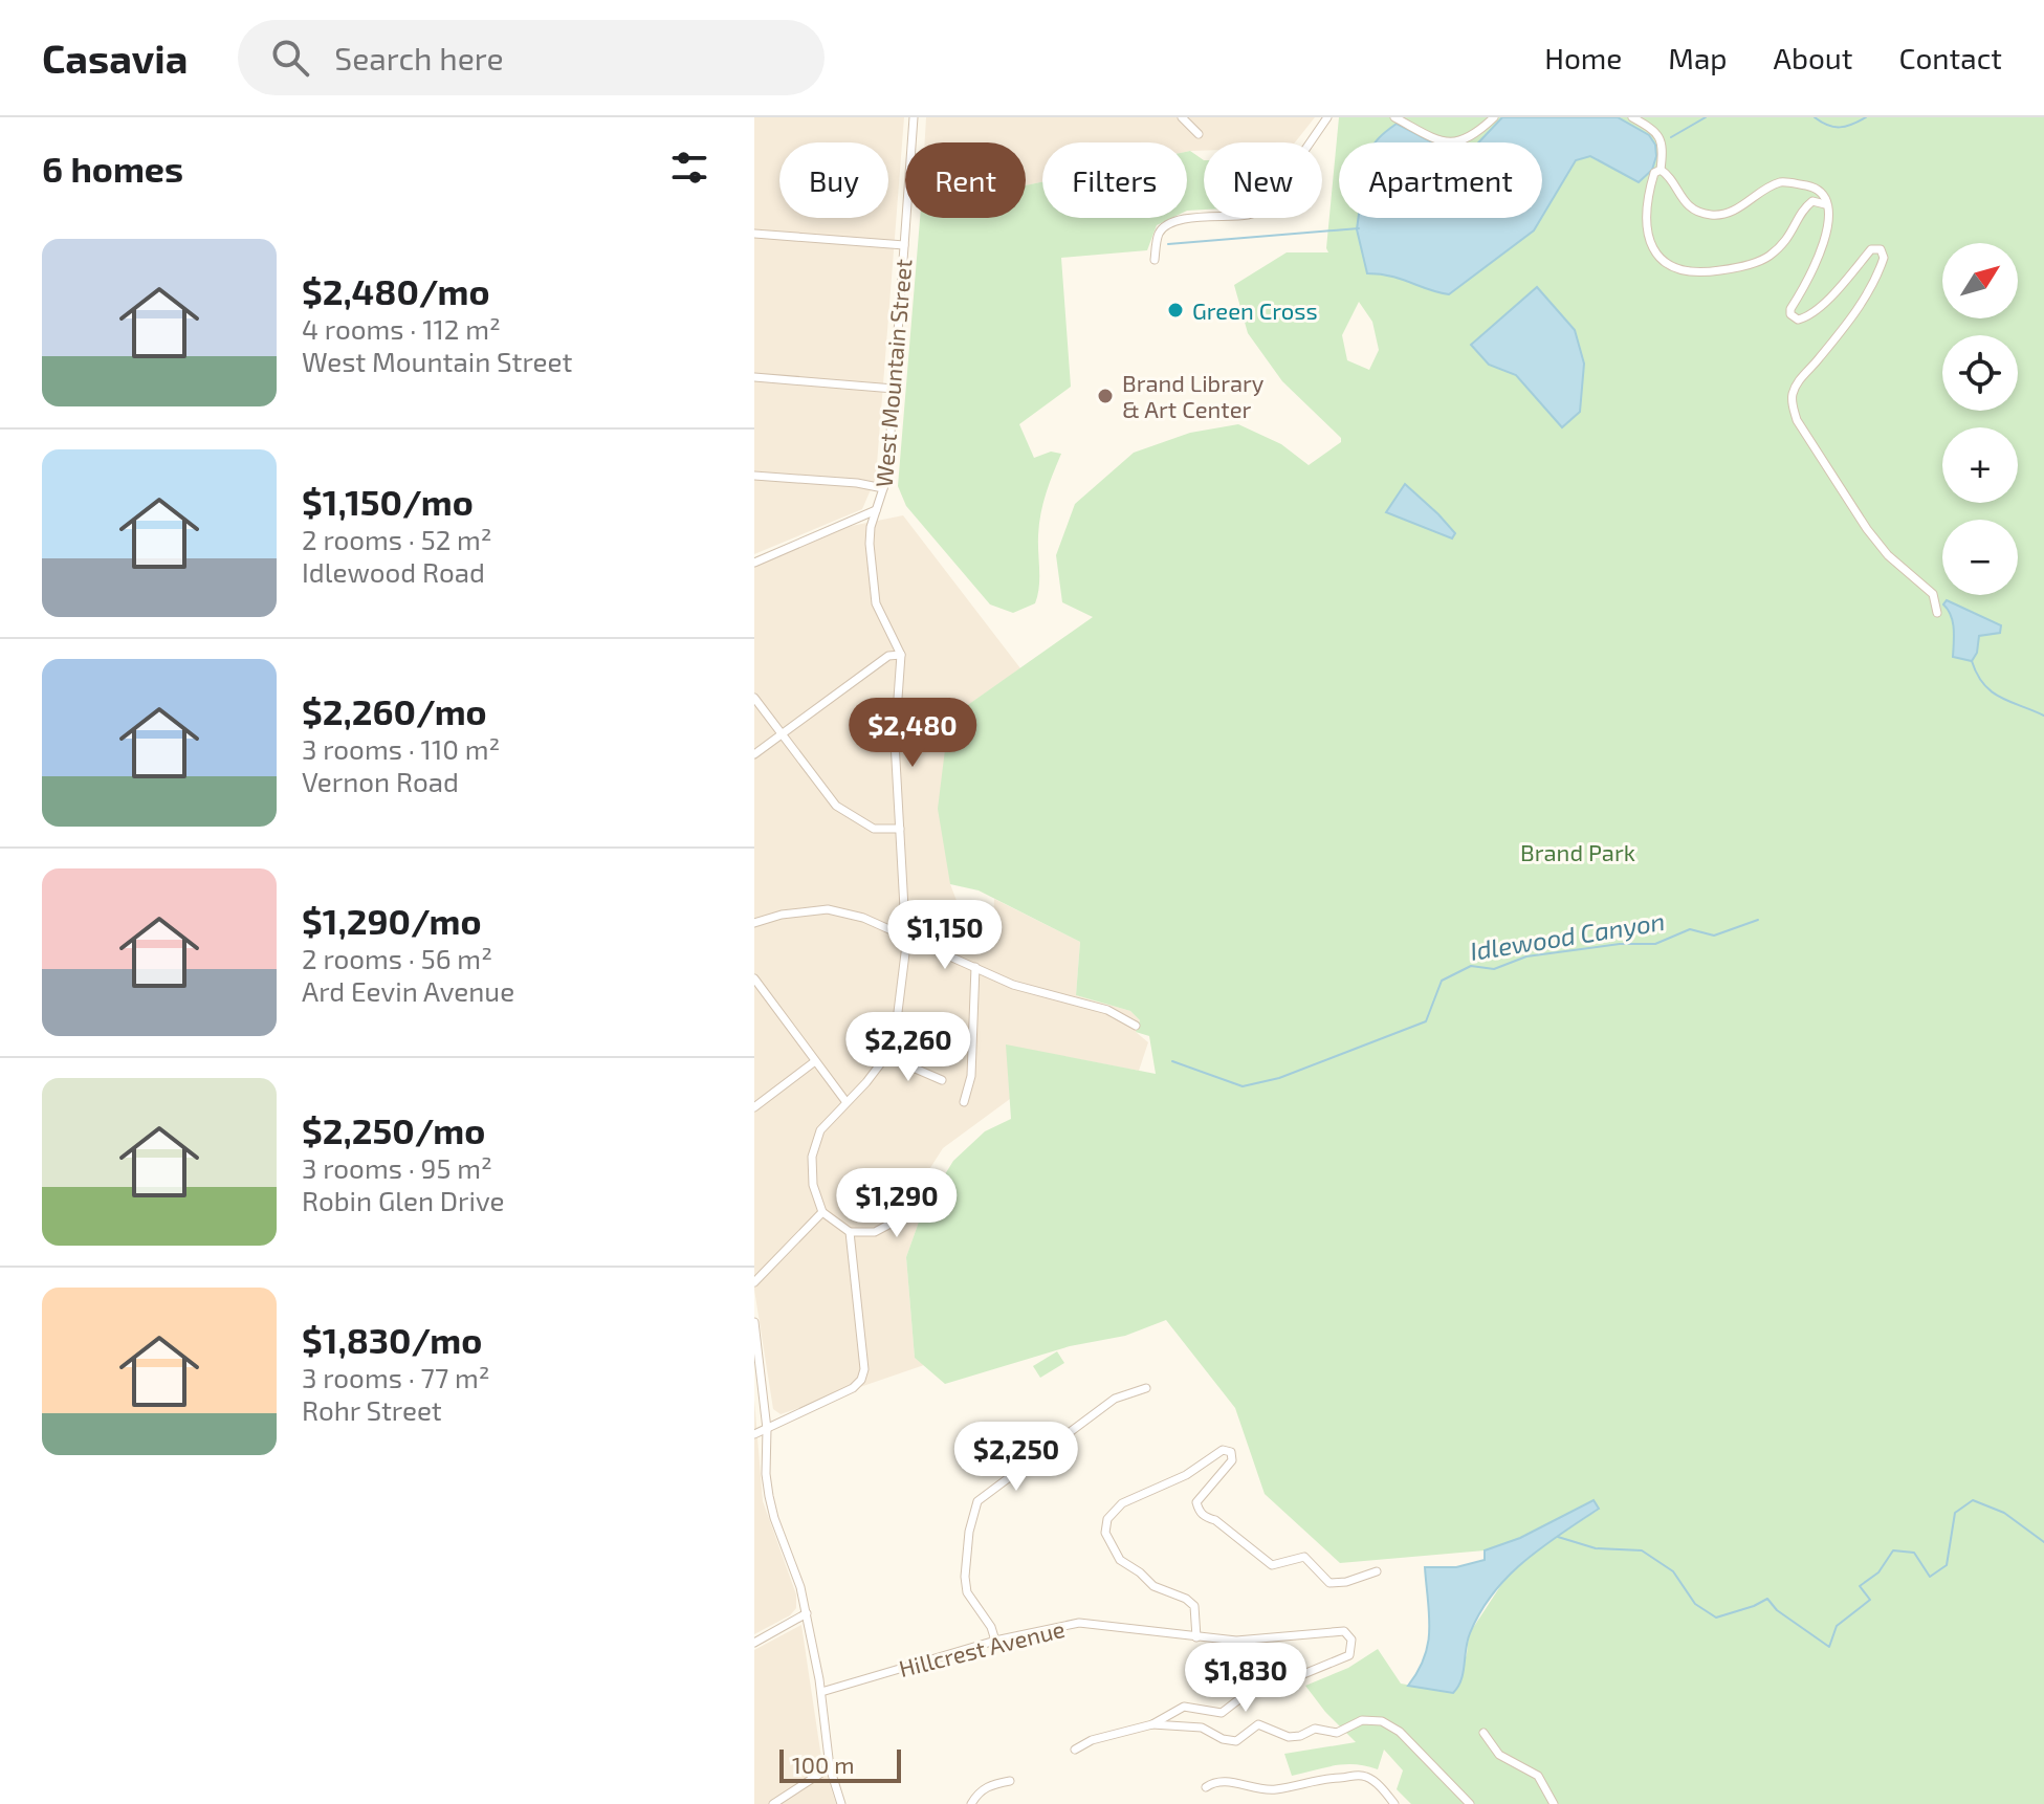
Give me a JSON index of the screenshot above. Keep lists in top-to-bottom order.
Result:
{
  "streets": {
    "street": ["West Mountain Street", "Hillcrest Avenue"]
  },
  "water": ["Idlewood Canyon"],
  "parks": ["Brand Park"],
  "places": ["Green Cross", "Brand Library & Art Center"],
  "scale_bar": "100 m",
  "north": "top right",
  "page": {
    "header": "Casavia",
    "search": "Search here",
    "nav": [
      "Home",
      "Map",
      "About",
      "Contact"
    ],
    "heading": "6 homes",
    "chip": [
      "Buy",
      "Rent",
      "Filters",
      "New",
      "Apartment"
    ],
    "list": [
      {
        "name": "$2,480/mo",
        "note": "4 rooms · 112 m² · West Mountain Street"
      },
      {
        "name": "$1,150/mo",
        "note": "2 rooms · 52 m² · Idlewood Road"
      },
      {
        "name": "$2,260/mo",
        "note": "3 rooms · 110 m² · Vernon Road"
      },
      {
        "name": "$1,290/mo",
        "note": "2 rooms · 56 m² · Ard Eevin Avenue"
      },
      {
        "name": "$2,250/mo",
        "note": "3 rooms · 95 m² · Robin Glen Drive"
      },
      {
        "name": "$1,830/mo",
        "note": "3 rooms · 77 m² · Rohr Street"
      }
    ],
    "map_buttons": ["+", "−"],
    "price": [
      "$2,480",
      "$1,150",
      "$2,260",
      "$1,290",
      "$2,250",
      "$1,830"
    ],
    "scale": "100 m"
  }
}
